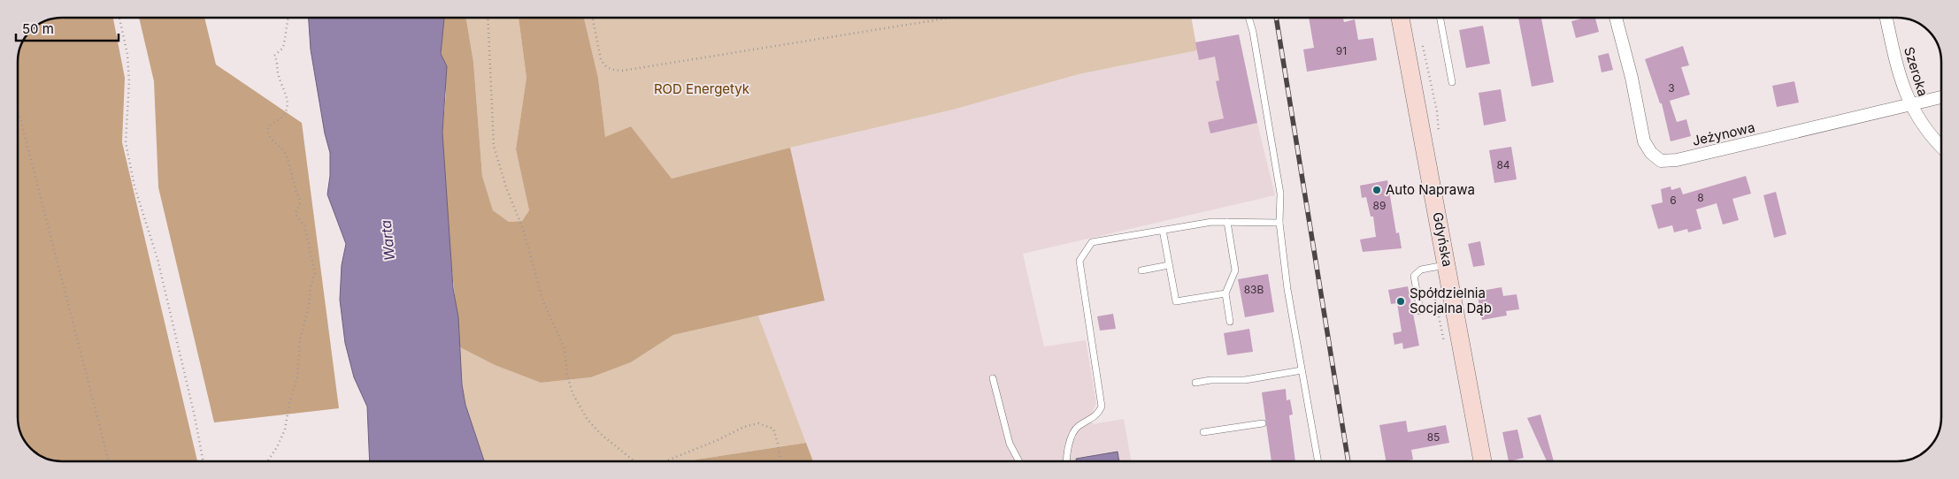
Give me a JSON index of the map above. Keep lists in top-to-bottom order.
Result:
{
  "streets": {
    "main road": ["Gdyńska"],
    "street": ["Szeroka", "Jeżynowa"]
  },
  "crossings": [
    ["Szeroka", "Jeżynowa"]
  ],
  "water": ["Warta"],
  "parks": ["ROD Energetyk"],
  "places": ["Auto Naprawa", "Spółdzielnia Socjalna Dąb"],
  "house_numbers": [
    "91",
    "3",
    "84",
    "8",
    "6",
    "89",
    "83B",
    "85"
  ],
  "scale_bar": "50 m"
}
